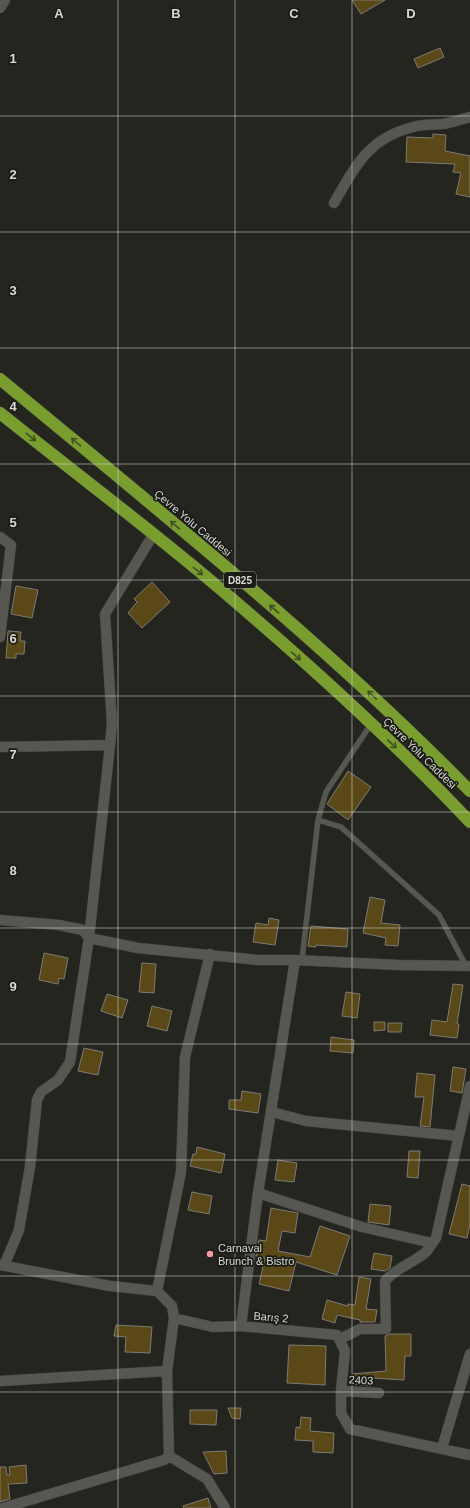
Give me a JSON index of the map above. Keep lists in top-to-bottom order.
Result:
{
  "streets": {
    "highway": ["Çevre Yolu Caddesi", "D825"],
    "street": ["Barış 2", "2403"]
  },
  "places": ["Carnaval Brunch & Bistro"],
  "grid": {
    "columns": [
      "A",
      "B",
      "C",
      "D"
    ],
    "rows": [
      "1",
      "2",
      "3",
      "4",
      "5",
      "6",
      "7",
      "8",
      "9"
    ]
  }
}
